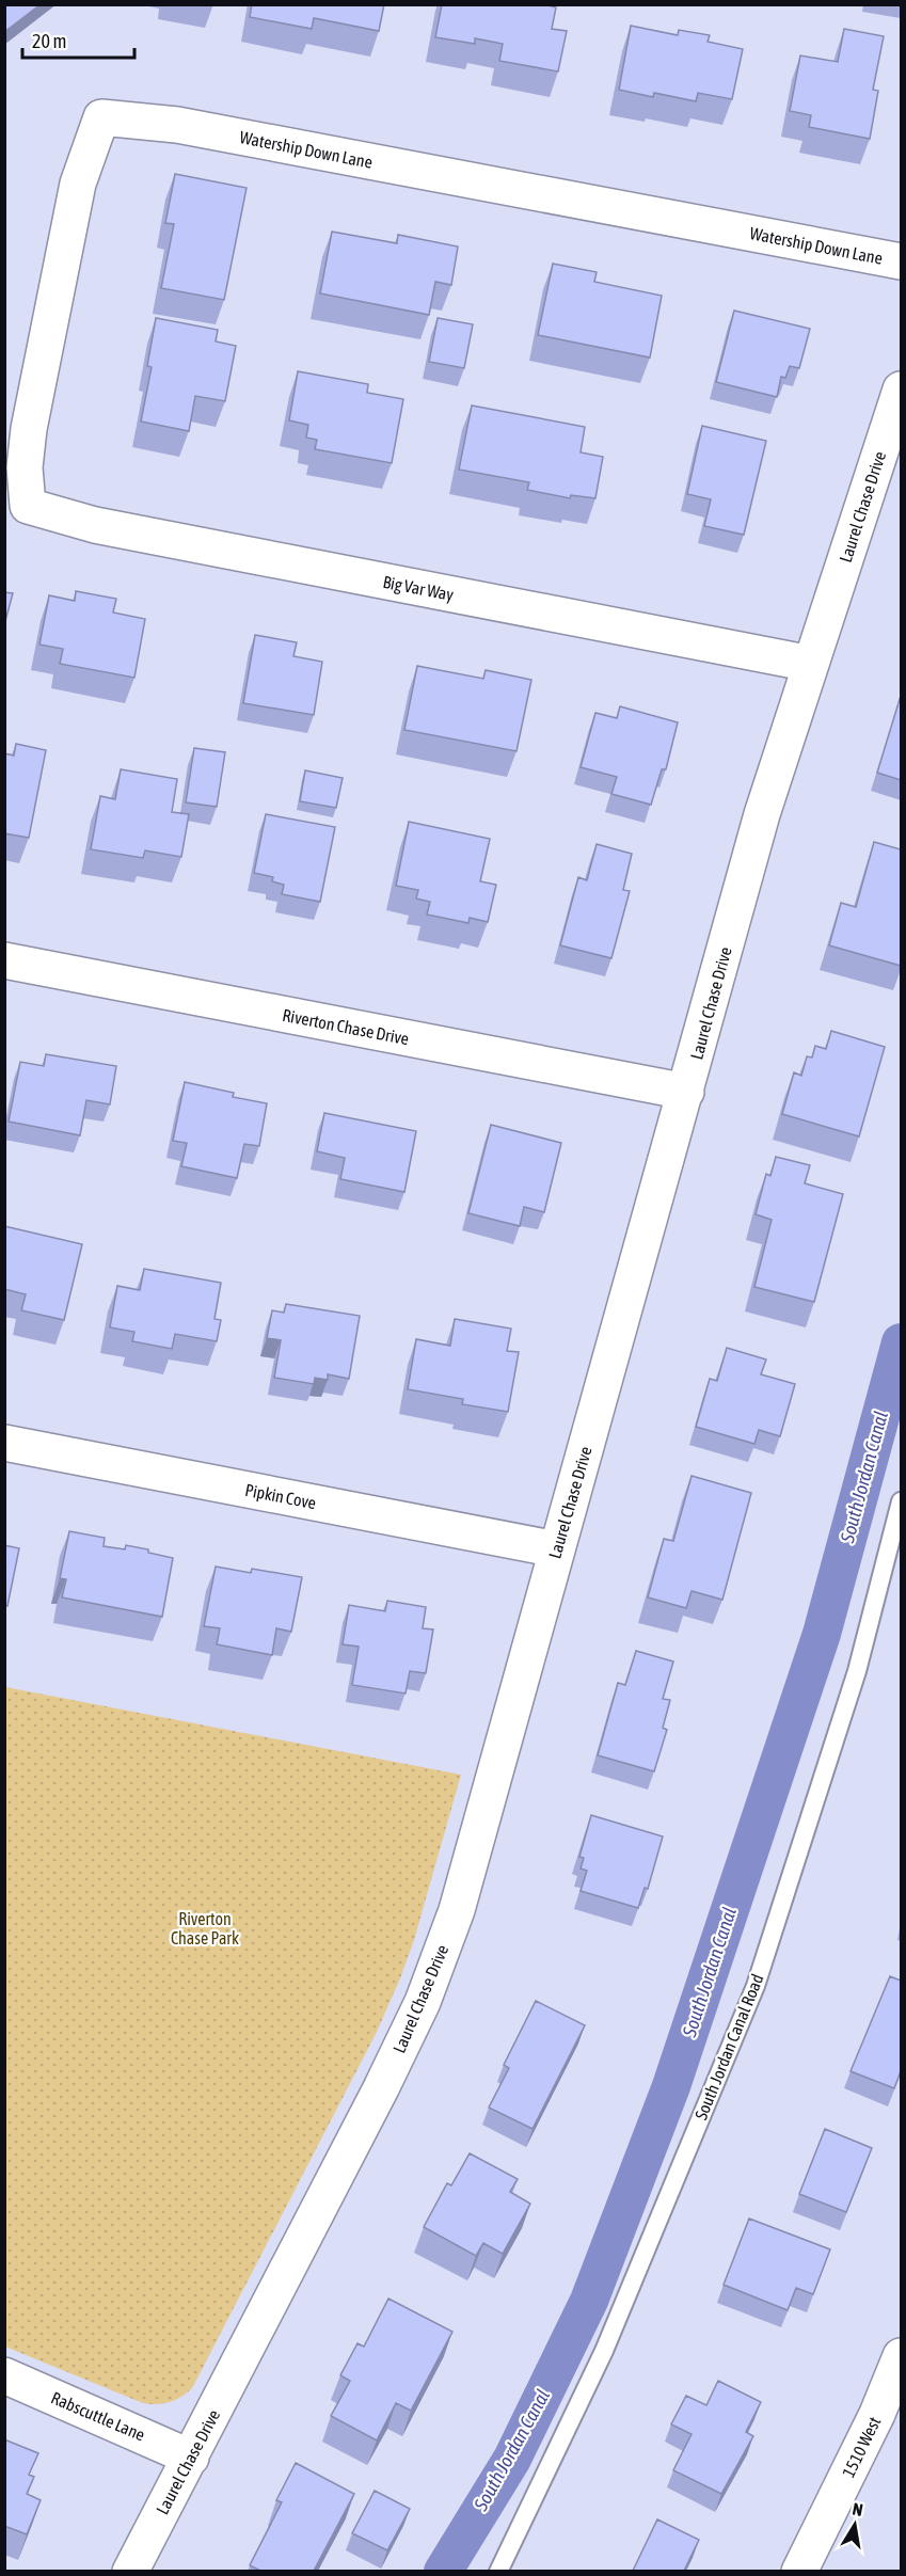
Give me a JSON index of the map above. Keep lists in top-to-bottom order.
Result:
{
  "streets": {
    "street": [
      "Watership Down Lane",
      "Laurel Chase Drive",
      "Big Var Way",
      "Riverton Chase Drive",
      "Pipkin Cove",
      "Rabscuttle Lane",
      "1510 West"
    ],
    "lane": ["South Jordan Canal Road"]
  },
  "crossings": [
    ["Watership Down Lane", "Big Var Way"],
    ["Laurel Chase Drive", "Big Var Way"],
    ["Laurel Chase Drive", "Riverton Chase Drive"],
    ["Laurel Chase Drive", "Pipkin Cove"],
    ["Laurel Chase Drive", "Rabscuttle Lane"]
  ],
  "water": ["South Jordan Canal"],
  "parks": ["Riverton Chase Park"],
  "scale_bar": "20 m",
  "north": "top"
}
